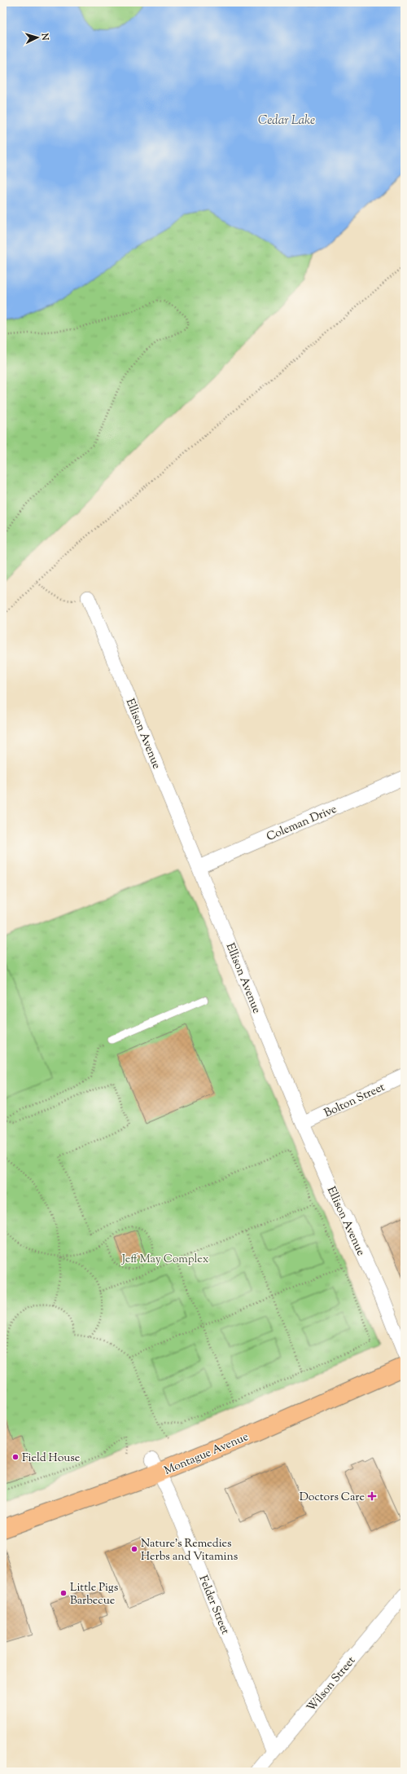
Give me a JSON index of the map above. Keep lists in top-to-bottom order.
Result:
{
  "streets": {
    "main road": ["Montague Avenue"],
    "street": [
      "Ellison Avenue",
      "Coleman Drive",
      "Bolton Street",
      "Felder Street",
      "Wilson Street"
    ]
  },
  "crossings": [
    ["Ellison Avenue", "Coleman Drive"],
    ["Ellison Avenue", "Bolton Street"],
    ["Montague Avenue", "Felder Street"],
    ["Felder Street", "Wilson Street"]
  ],
  "water": ["Cedar Lake"],
  "parks": ["Jeff May Complex"],
  "places": {
    "other": ["Field House", "Nature's Remedies Herbs and Vitamins", "Little Pigs Barbecue"],
    "health": ["Doctors Care"]
  },
  "north": "right"
}
